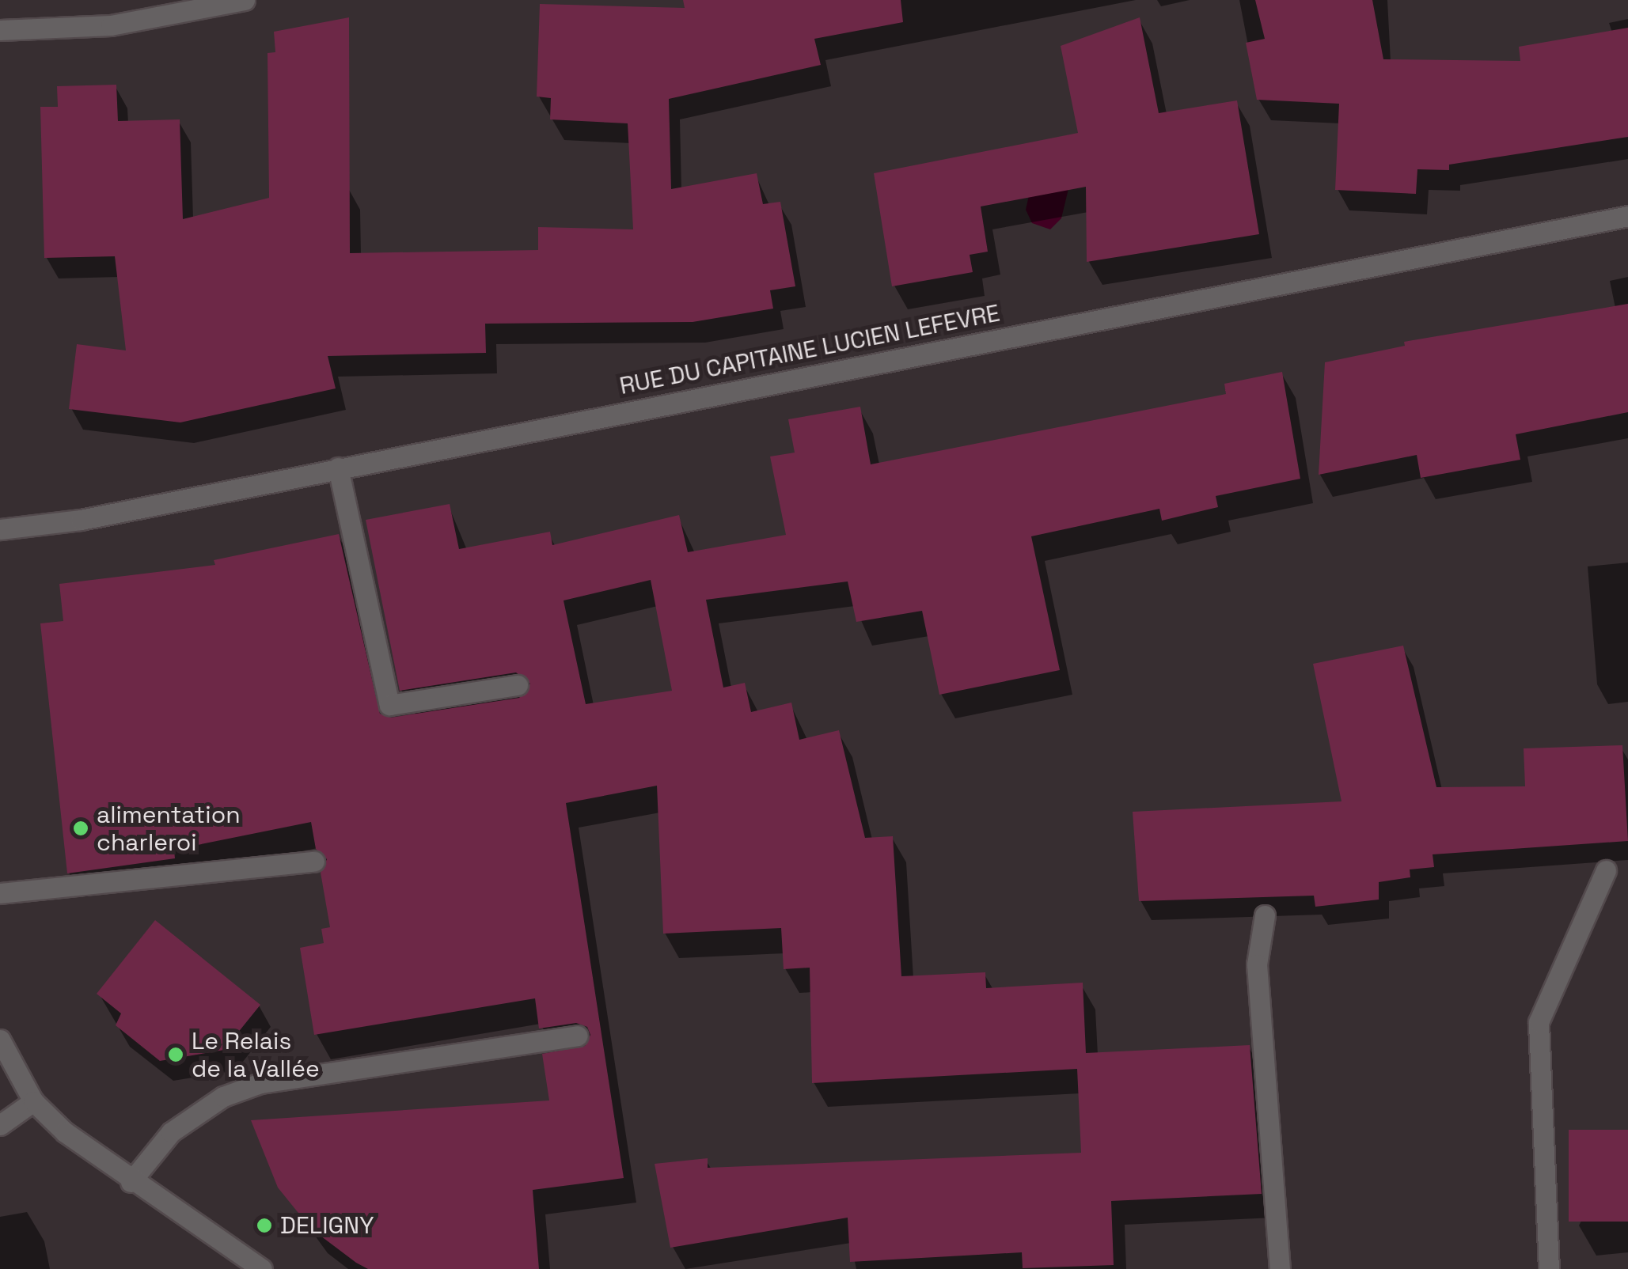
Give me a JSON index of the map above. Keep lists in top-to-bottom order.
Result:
{
  "streets": {
    "street": ["RUE DU CAPITAINE LUCIEN LEFEVRE"]
  },
  "places": ["alimentation charleroi", "Le Relais de la Vallée", "DELIGNY"]
}
